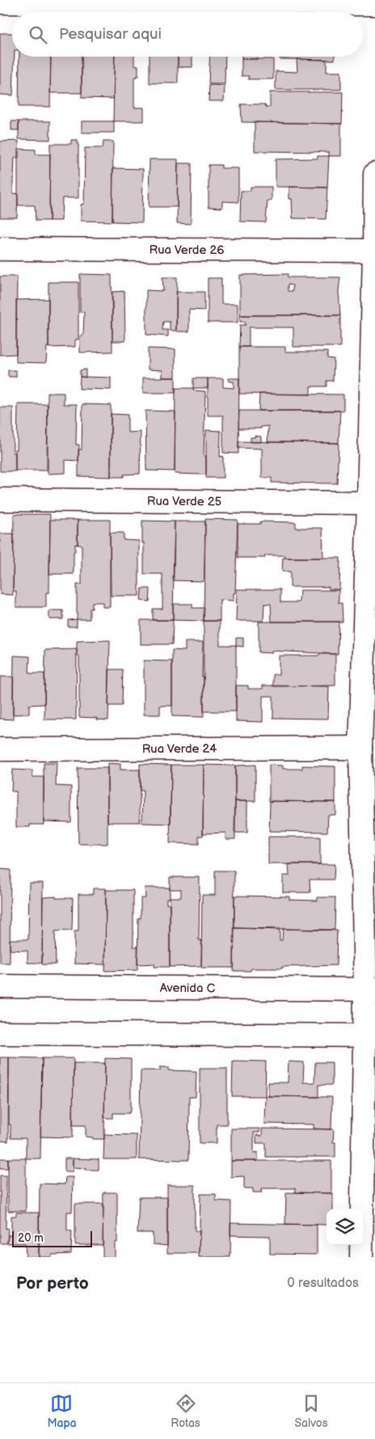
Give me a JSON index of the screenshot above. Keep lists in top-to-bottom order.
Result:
{
  "streets": {
    "street": [
      "Rua Verde 26",
      "Rua Verde 25",
      "Rua Verde 24",
      "Avenida C"
    ]
  },
  "scale_bar": "20 m",
  "page": {
    "search": "Pesquisar aqui",
    "scale": "20 m",
    "heading": ["Por perto", "0 resultados"],
    "nav": ["Mapa", "Rotas", "Salvos"]
  }
}
